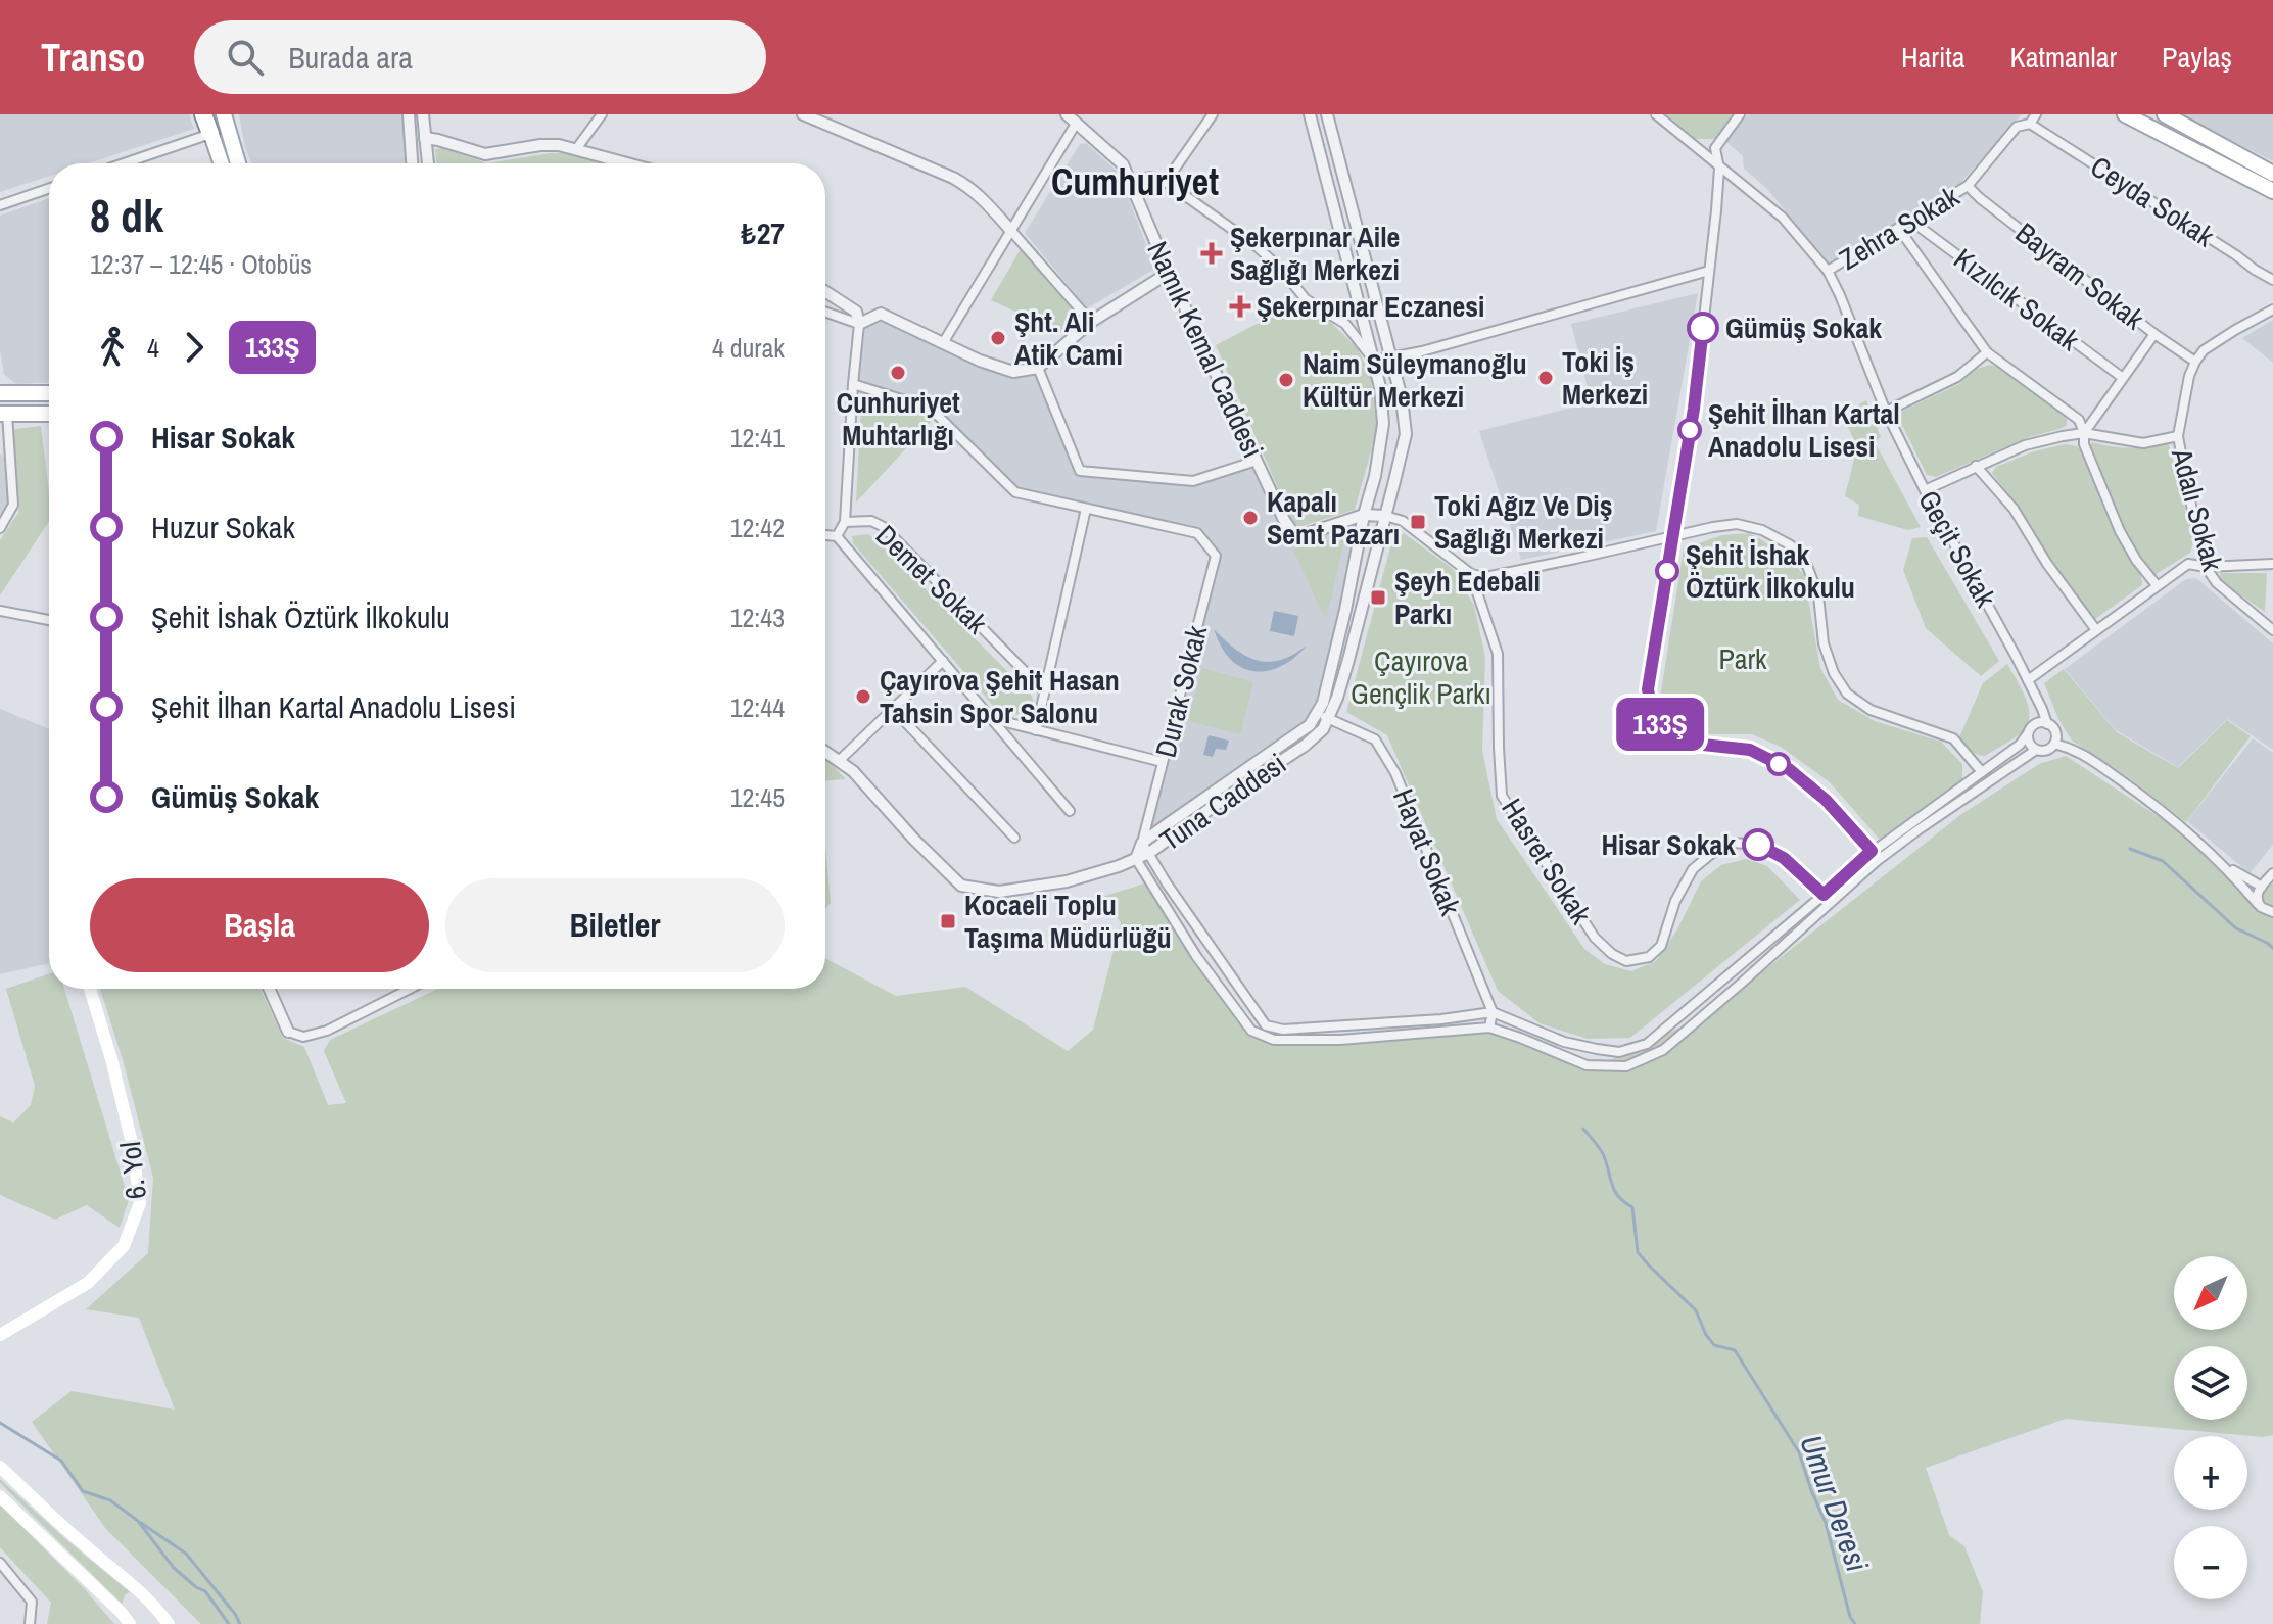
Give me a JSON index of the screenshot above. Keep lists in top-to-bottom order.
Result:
{
  "streets": {
    "main road": ["6. Yol"],
    "street": [
      "Ceyda Sokak",
      "Zehra Sokak",
      "Bayram Sokak",
      "Kızılcık Sokak",
      "Namık Kemal Caddesi",
      "Adalı Sokak",
      "Geçit Sokak",
      "Demet Sokak",
      "Durak Sokak",
      "Tuna Caddesi",
      "Hayat Sokak",
      "Hasret Sokak"
    ]
  },
  "crossings": [
    ["Ceyda Sokak", "Zehra Sokak"],
    ["Zehra Sokak", "Bayram Sokak"],
    ["Zehra Sokak", "Kızılcık Sokak"],
    ["Zehra Sokak", "Geçit Sokak"],
    ["Bayram Sokak", "Adalı Sokak"],
    ["Namık Kemal Caddesi", "Tuna Caddesi"],
    ["Durak Sokak", "Tuna Caddesi"],
    ["Tuna Caddesi", "Hayat Sokak"]
  ],
  "districts": ["Cumhuriyet"],
  "water": ["Umur Deresi"],
  "parks": ["Park", "Çayırova Gençlik Parkı"],
  "places": {
    "health": ["Şekerpınar Aile Sağlığı Merkezi", "Şekerpınar Eczanesi"],
    "other": [
      "Gümüş Sokak",
      "Şht. Ali Atik Cami",
      "Cunhuriyet Muhtarlığı",
      "Toki İş Merkezi",
      "Naim Süleymanoğlu Kültür Merkezi",
      "Şehit İlhan Kartal Anadolu Lisesi",
      "Kapalı Semt Pazarı",
      "Şehit İshak Öztürk İlkokulu",
      "Çayırova Şehit Hasan Tahsin Spor Salonu",
      "Hisar Sokak"
    ],
    "transit": ["Toki Ağız Ve Diş Sağlığı Merkezi", "Şeyh Edebali Parkı", "Kocaeli Toplu Taşıma Müdürlüğü"]
  },
  "lines": ["bus line 133Ş"],
  "north": "bottom left",
  "page": {
    "header": "Transo",
    "search": "Burada ara",
    "nav": ["Harita", "Katmanlar", "Paylaş"],
    "on_map": "133Ş",
    "heading": ["8 dk", "12:37 – 12:45 · Otobüs", "₺27"],
    "legs": ["4", "133Ş", "4 durak"],
    "list": [
      {
        "name": "Hisar Sokak",
        "value": "12:41"
      },
      {
        "name": "Huzur Sokak",
        "value": "12:42"
      },
      {
        "name": "Şehit İshak Öztürk İlkokulu",
        "value": "12:43"
      },
      {
        "name": "Şehit İlhan Kartal Anadolu Lisesi",
        "value": "12:44"
      },
      {
        "name": "Gümüş Sokak",
        "value": "12:45"
      }
    ],
    "buttons": ["Başla", "Biletler"],
    "map_buttons": ["+", "−"]
  }
}
